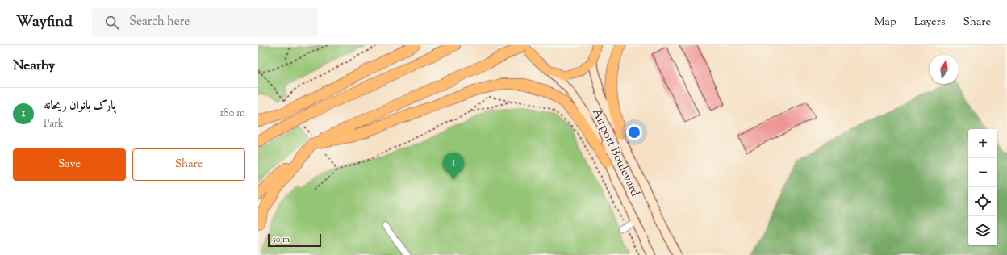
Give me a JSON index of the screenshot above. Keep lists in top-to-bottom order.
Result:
{
  "streets": {
    "main road": ["Airport Boulevard"]
  },
  "scale_bar": "50 m",
  "north": "top",
  "page": {
    "header": "Wayfind",
    "search": "Search here",
    "nav": ["Map", "Layers", "Share"],
    "heading": "Nearby",
    "list": [
      {
        "mark": "1",
        "name": "پارک بانوان ریحانه",
        "note": "Park",
        "value": "180 m"
      }
    ],
    "map_buttons": ["+", "−"],
    "buttons": ["Save", "Share"],
    "pins": "1",
    "scale": "50 m"
  }
}
